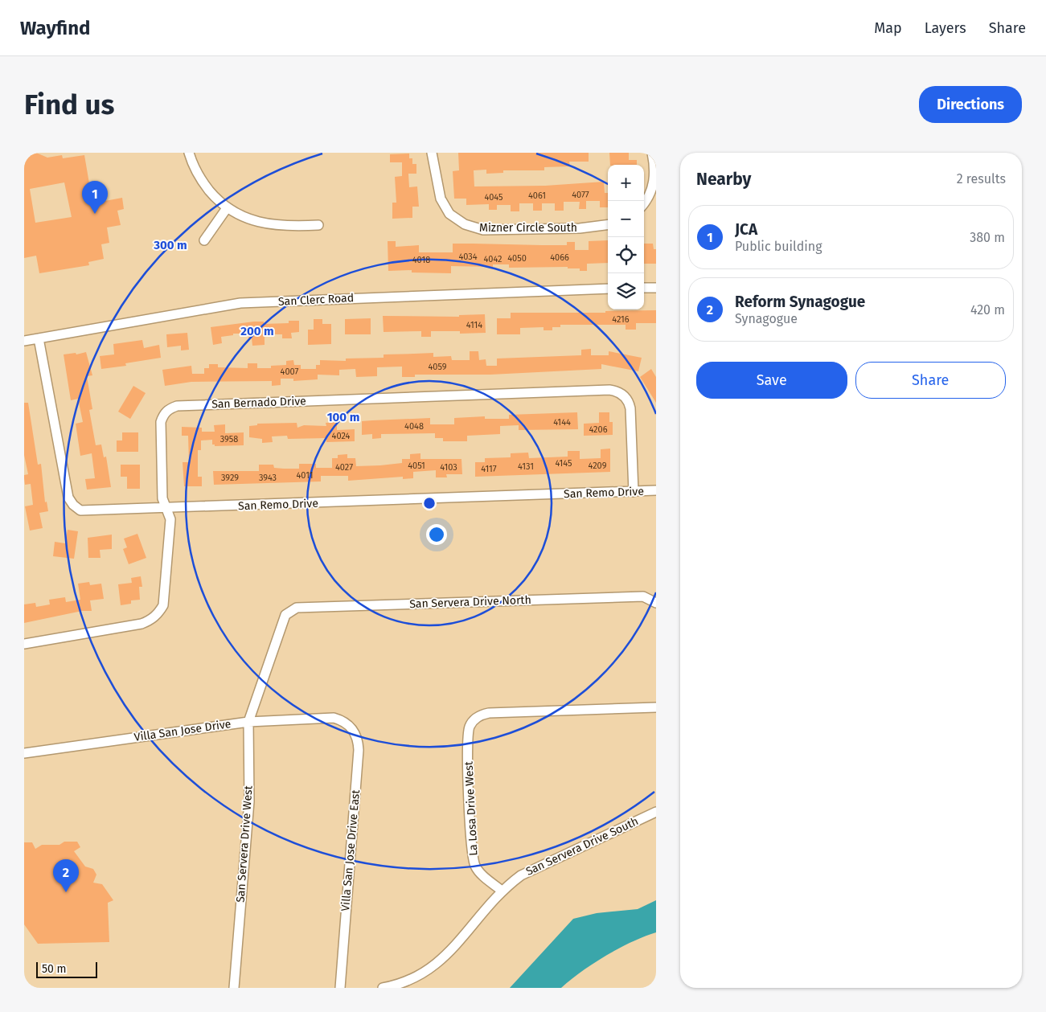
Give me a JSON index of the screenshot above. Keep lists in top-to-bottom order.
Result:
{
  "streets": {
    "street": [
      "Mizner Circle South",
      "San Clerc Road",
      "San Bernado Drive",
      "San Remo Drive",
      "San Servera Drive North",
      "Villa San Jose Drive",
      "La Losa Drive West",
      "San Servera Drive West",
      "San Servera Drive South",
      "Villa San Jose Drive East"
    ]
  },
  "crossings": [
    ["San Clerc Road", "San Remo Drive"],
    ["San Bernado Drive", "San Remo Drive"],
    ["San Servera Drive North", "San Servera Drive West"],
    ["Villa San Jose Drive", "San Servera Drive West"],
    ["Villa San Jose Drive", "Villa San Jose Drive East"],
    ["La Losa Drive West", "San Servera Drive South"]
  ],
  "house_numbers": [
    "4077",
    "4061",
    "4045",
    "4034",
    "4066",
    "4050",
    "4042",
    "4018",
    "4216",
    "4114",
    "4059",
    "4007",
    "4144",
    "4048",
    "4206",
    "4024",
    "3958",
    "4145",
    "4051",
    "4209",
    "4131",
    "4027",
    "4103",
    "4117",
    "4011",
    "3929",
    "3943"
  ],
  "scale_bar": "50 m",
  "page": {
    "header": "Wayfind",
    "nav": ["Map", "Layers", "Share"],
    "buttons": [
      "Directions",
      ["Save", "Share"]
    ],
    "title": "Find us",
    "heading": ["Nearby", "2 results"],
    "map_buttons": ["+", "−"],
    "pins": ["1", "2"],
    "list": [
      {
        "mark": "1",
        "name": "JCA",
        "note": "Public building",
        "value": "380 m"
      },
      {
        "mark": "2",
        "name": "Reform Synagogue",
        "note": "Synagogue",
        "value": "420 m"
      }
    ],
    "scale": "50 m"
  },
  "rings": ["300 m", "200 m", "100 m"]
}
